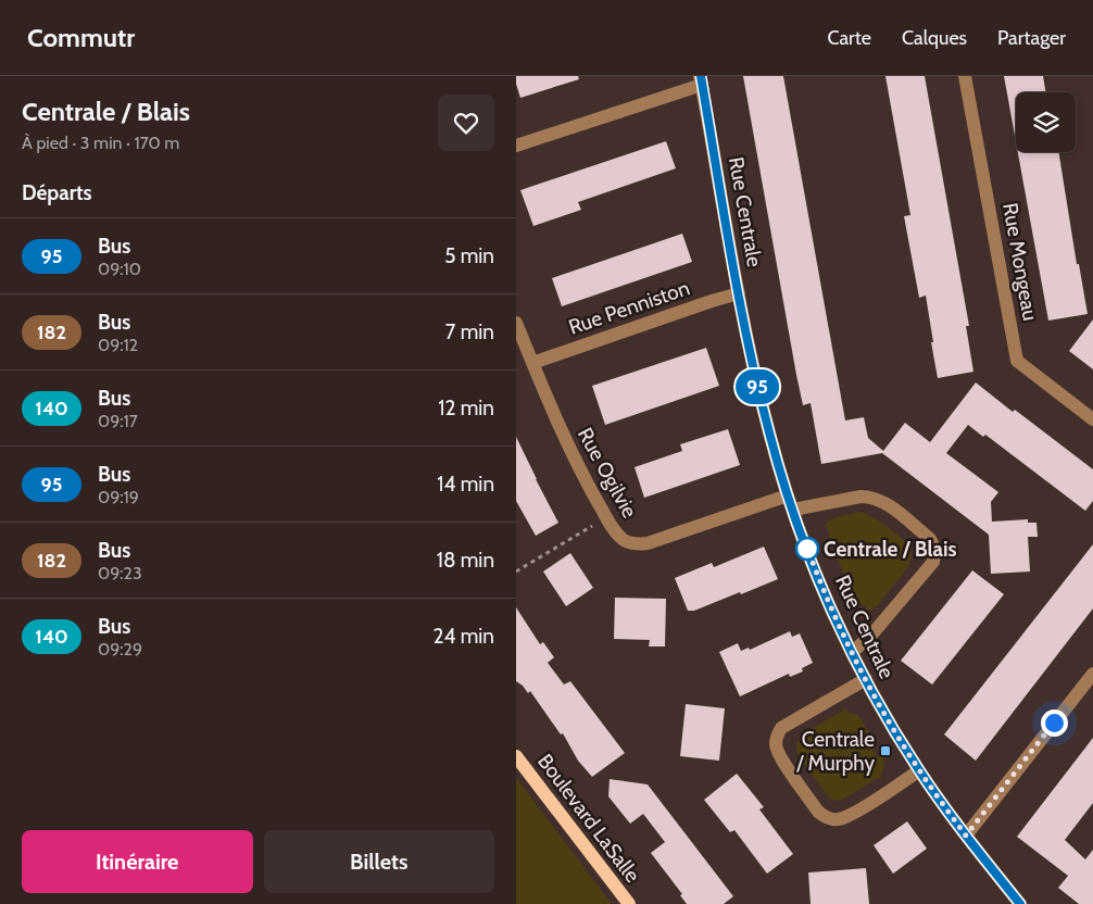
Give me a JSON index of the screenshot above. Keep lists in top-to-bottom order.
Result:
{
  "streets": {
    "main road": ["Boulevard LaSalle"],
    "street": [
      "Rue Centrale",
      "Rue Mongeau",
      "Rue Penniston",
      "Rue Ogilvie"
    ]
  },
  "crossings": [
    ["Rue Centrale", "Rue Penniston"],
    ["Rue Centrale", "Rue Ogilvie"],
    ["Rue Penniston", "Rue Ogilvie"]
  ],
  "places": {
    "other": ["Centrale / Blais"],
    "transit": ["Centrale / Murphy"]
  },
  "lines": ["bus line 95"],
  "page": {
    "header": "Commutr",
    "nav": ["Carte", "Calques", "Partager"],
    "heading": [
      ["Centrale / Blais", "À pied · 3 min · 170 m"],
      "Départs"
    ],
    "on_map": "95",
    "list": [
      {
        "mark": "95",
        "name": "Bus",
        "note": "09:10",
        "value": "5 min"
      },
      {
        "mark": "182",
        "name": "Bus",
        "note": "09:12",
        "value": "7 min"
      },
      {
        "mark": "140",
        "name": "Bus",
        "note": "09:17",
        "value": "12 min"
      },
      {
        "mark": "95",
        "name": "Bus",
        "note": "09:19",
        "value": "14 min"
      },
      {
        "mark": "182",
        "name": "Bus",
        "note": "09:23",
        "value": "18 min"
      },
      {
        "mark": "140",
        "name": "Bus",
        "note": "09:29",
        "value": "24 min"
      }
    ],
    "buttons": ["Itinéraire", "Billets"]
  }
}
